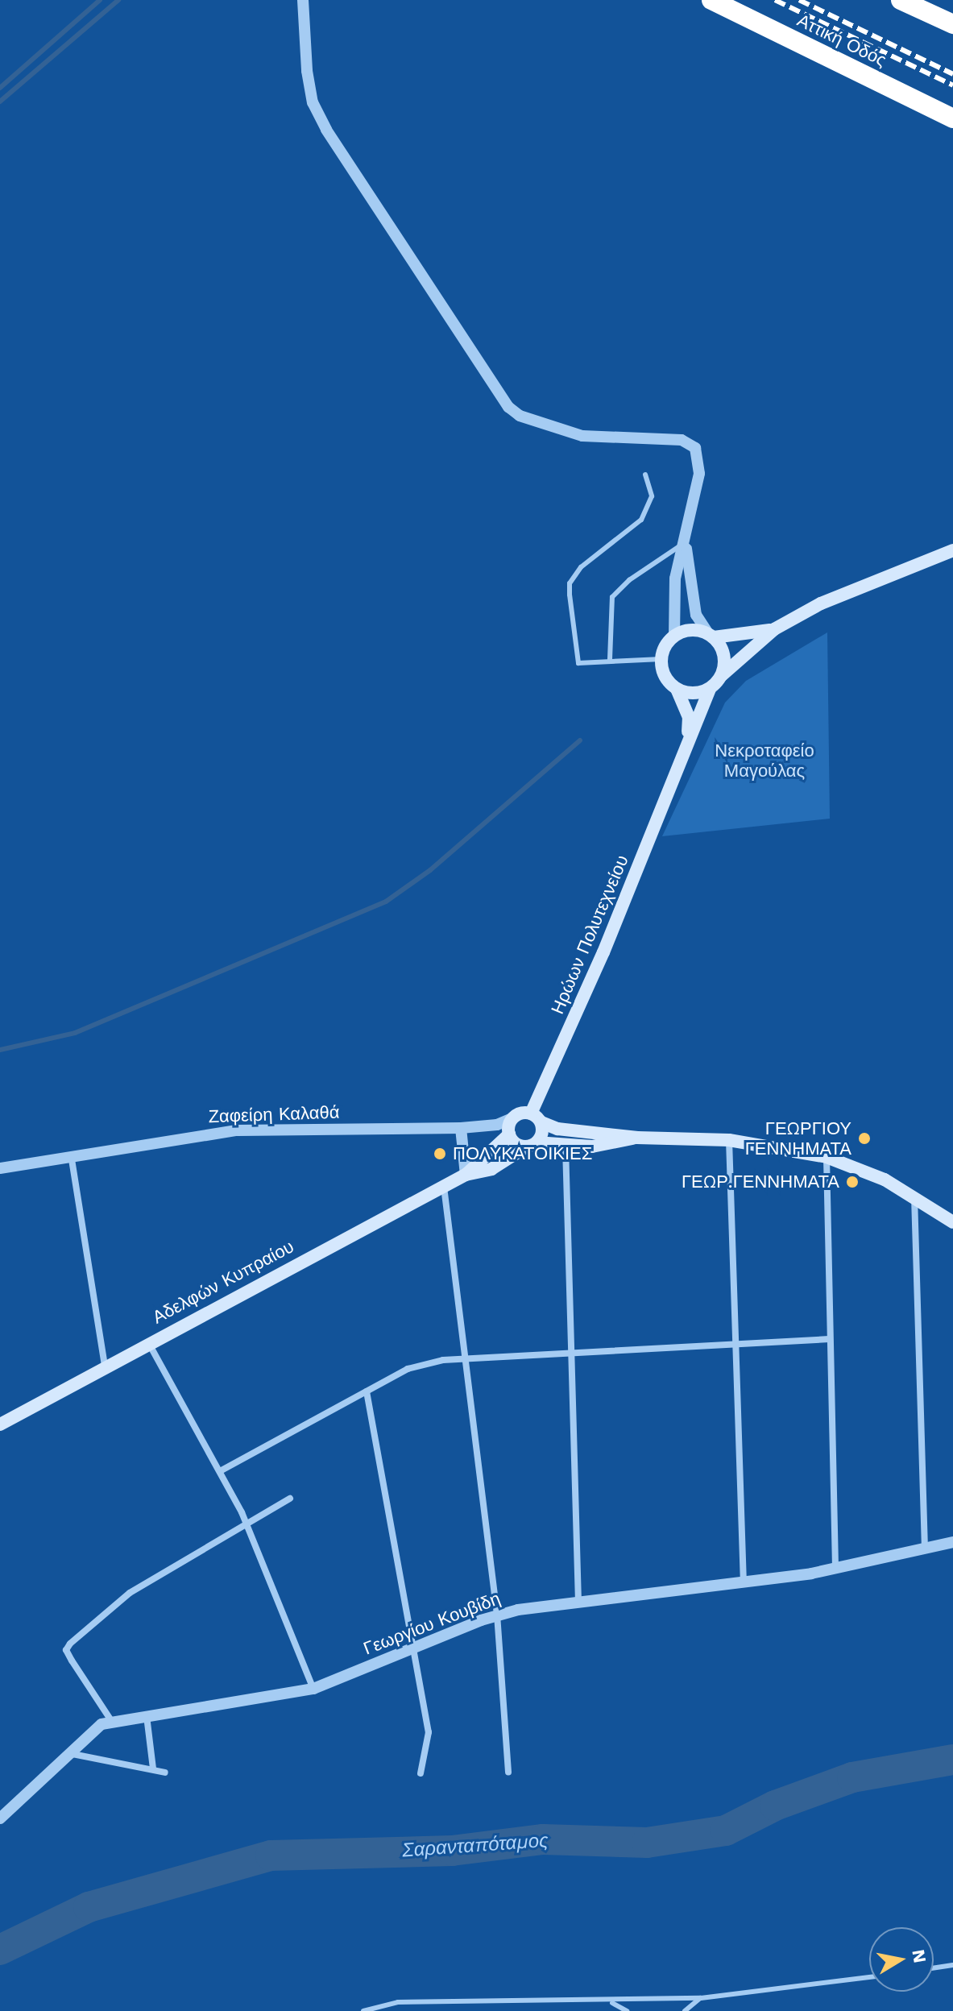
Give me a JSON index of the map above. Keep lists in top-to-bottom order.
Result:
{
  "streets": {
    "highway": ["Αττική Οδός"],
    "main road": ["Ηρώων Πολυτεχνείου", "Αδελφών Κυπραίου"],
    "street": ["Ζαφείρη Καλαθά", "Γεωργίου Κουβίδη"]
  },
  "crossings": [
    ["Ηρώων Πολυτεχνείου", "Αδελφών Κυπραίου"]
  ],
  "water": ["Σαρανταπόταμος"],
  "parks": ["Νεκροταφείο Μαγούλας"],
  "places": ["ΓΕΩΡΓΙΟΥ ΓΕΝΝΗΜΑΤΑ", "ΠΟΛΥΚΑΤΟΙΚΙΕΣ", "ΓΕΩΡ.ΓΕΝΝΗΜΑΤΑ"],
  "north": "right"
}
